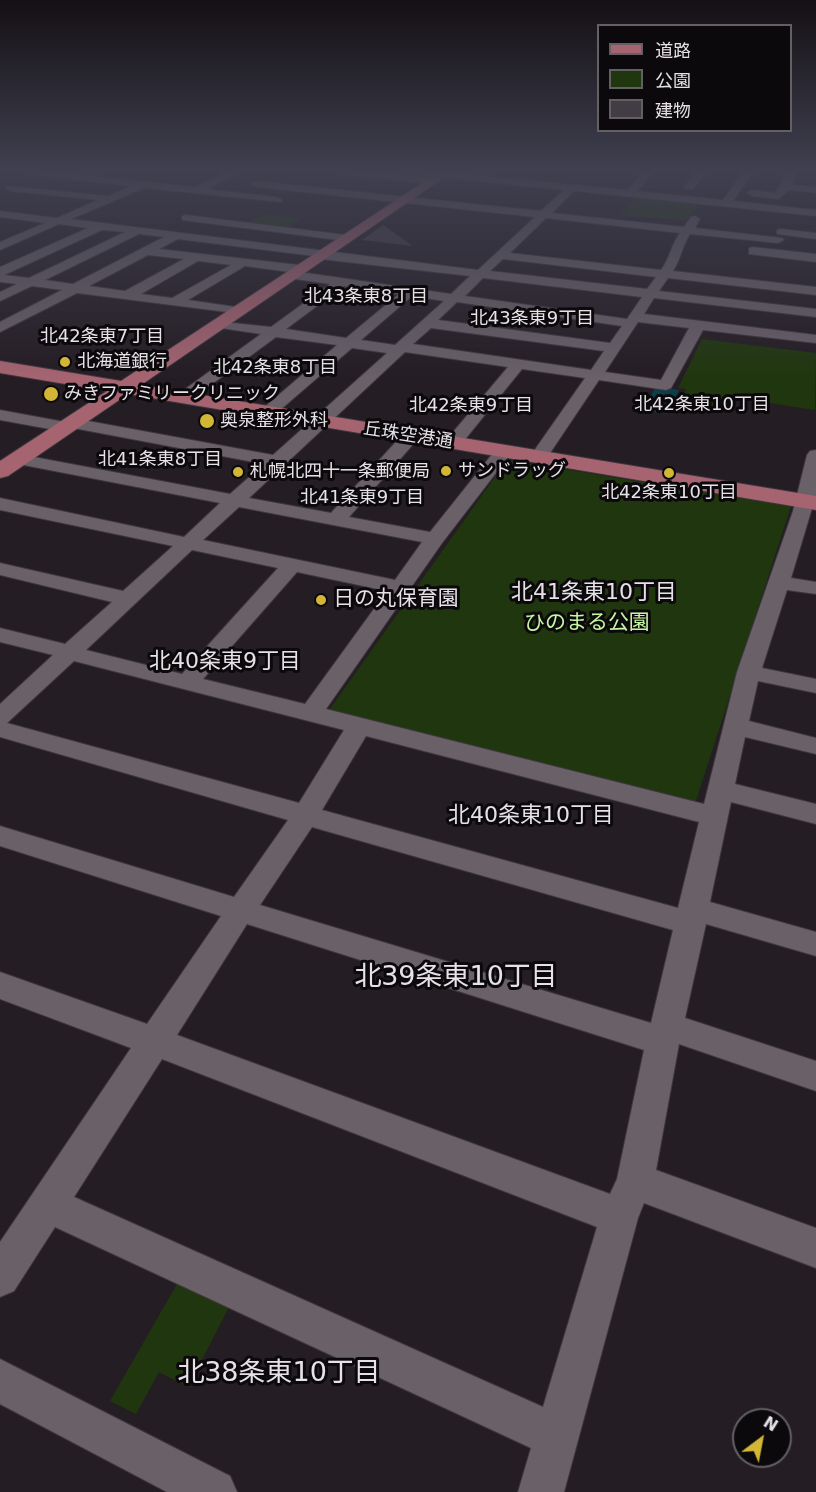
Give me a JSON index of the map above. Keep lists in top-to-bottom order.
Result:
{
  "streets": {
    "main road": ["丘珠空港通"]
  },
  "districts": [
    "北43条東8丁目",
    "北43条東9丁目",
    "北42条東7丁目",
    "北42条東8丁目",
    "北42条東10丁目",
    "北42条東9丁目",
    "北41条東8丁目",
    "北41条東9丁目",
    "北41条東10丁目",
    "北40条東9丁目",
    "北40条東10丁目",
    "北39条東10丁目",
    "北38条東10丁目"
  ],
  "parks": ["ひのまる公園"],
  "places": [
    "北海道銀行",
    "みきファミリークリニック",
    "奥泉整形外科",
    "サンドラッグ",
    "札幌北四十一条郵便局",
    "北42条東10丁目",
    "日の丸保育園"
  ],
  "legend": ["道路", "公園", "建物"],
  "north": "top right"
}
